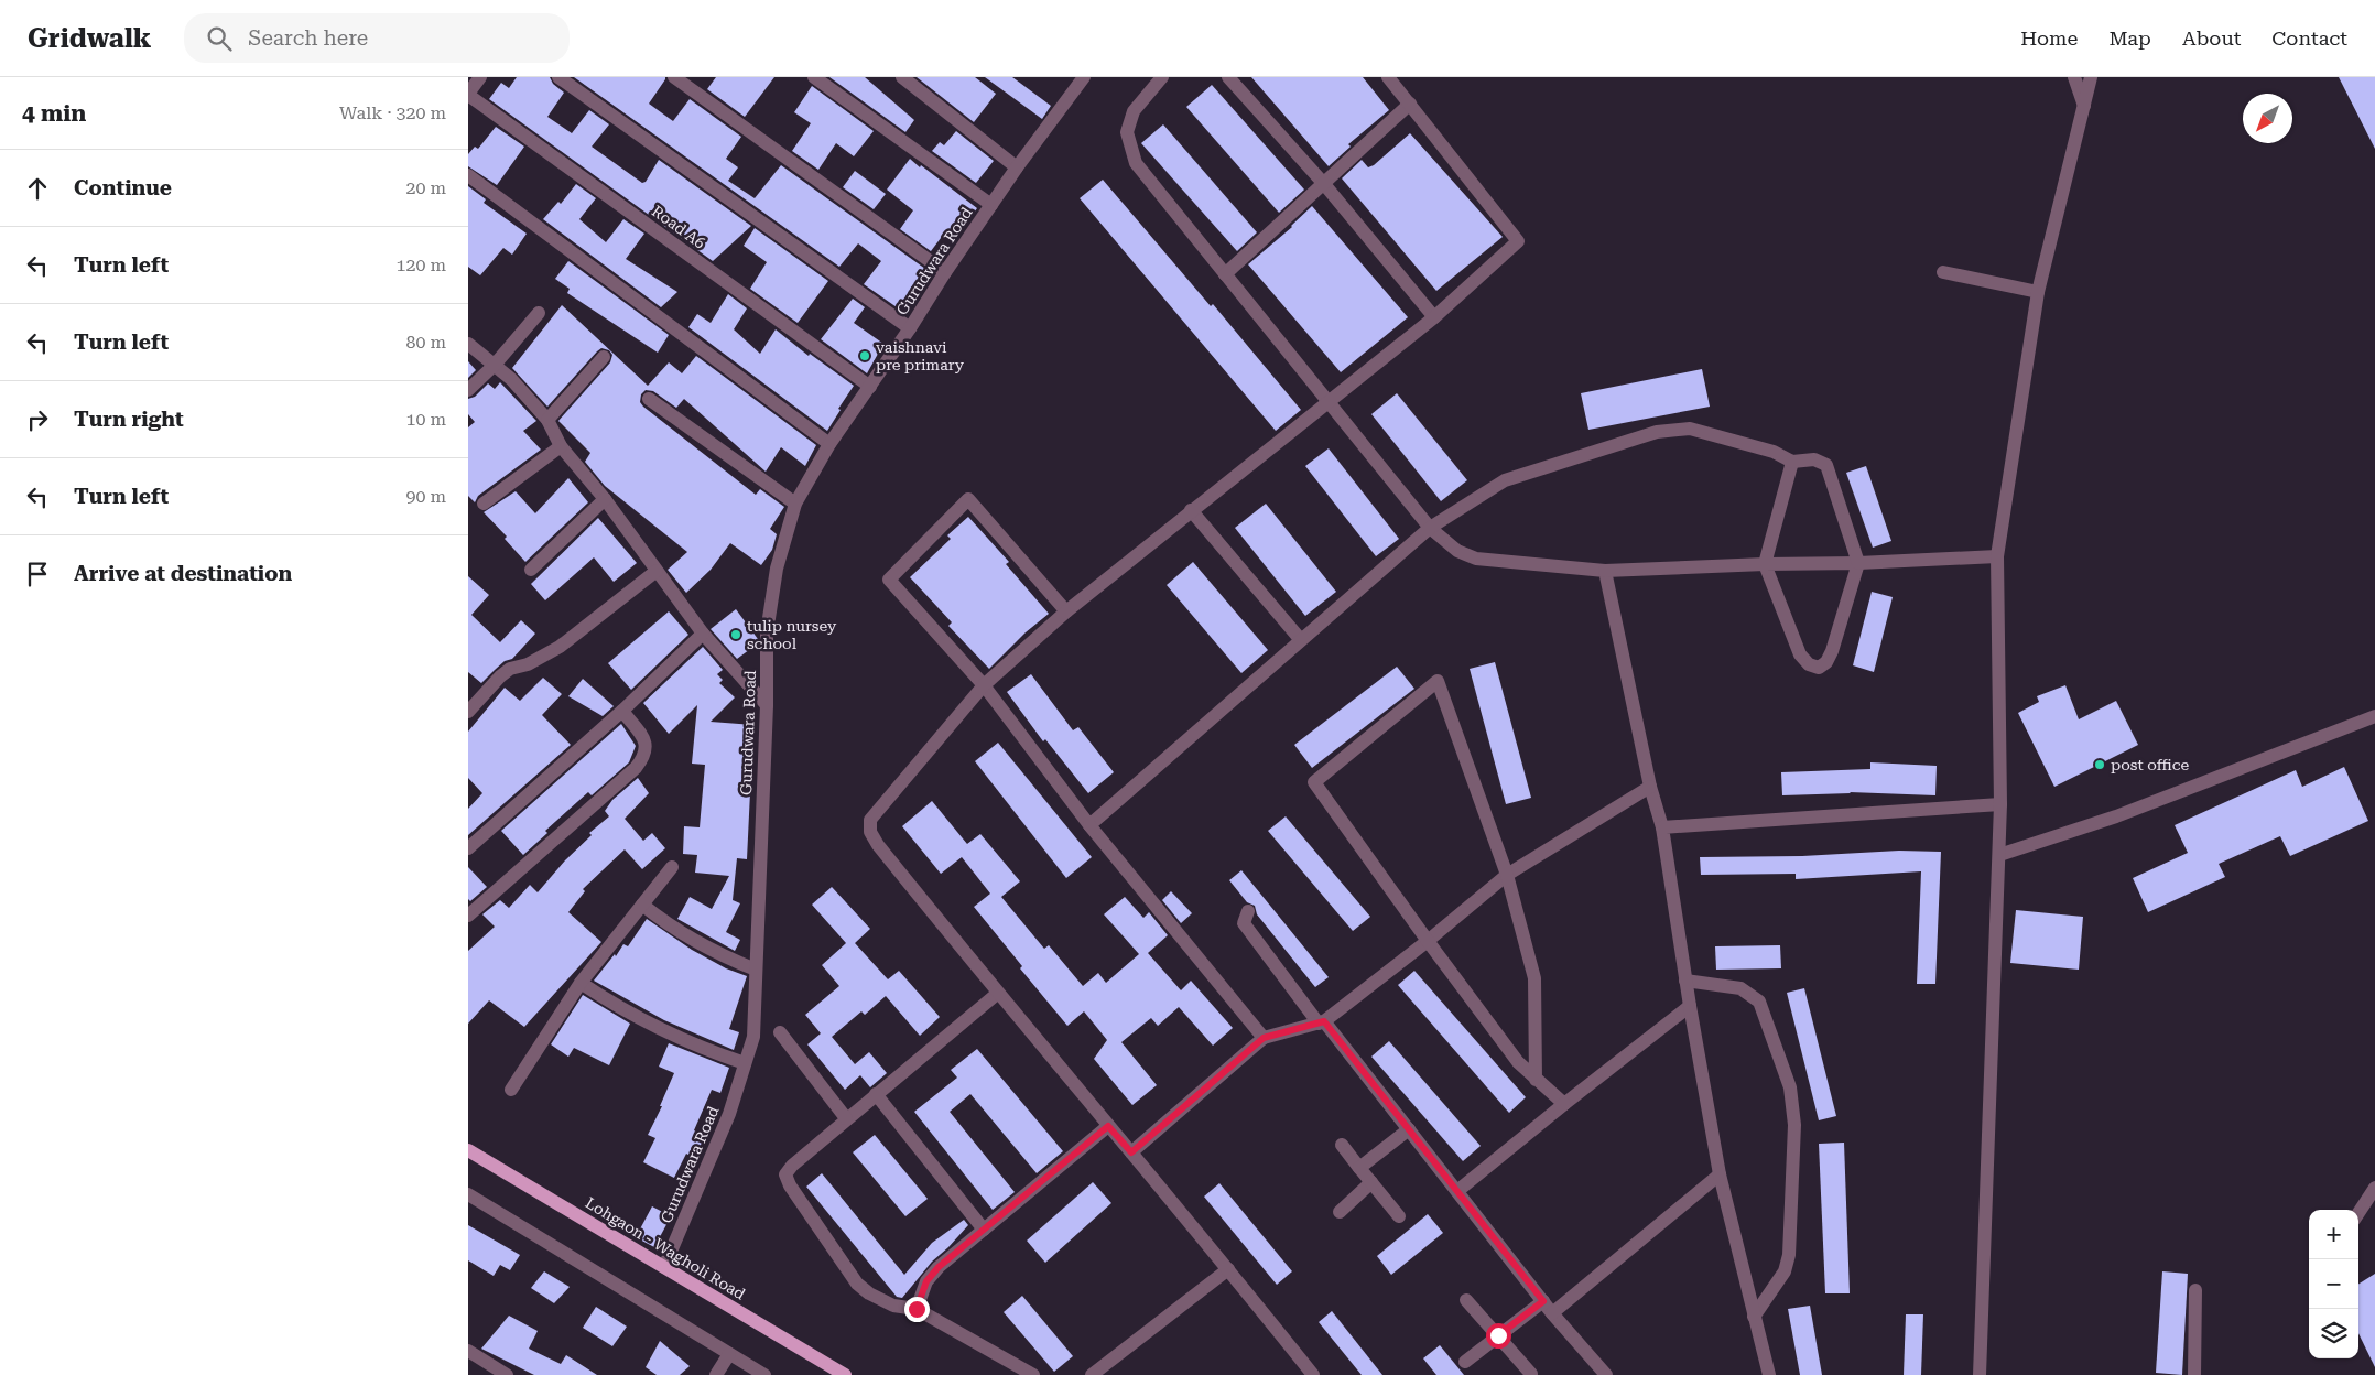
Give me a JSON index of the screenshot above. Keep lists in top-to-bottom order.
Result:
{
  "streets": {
    "main road": ["Lohgaon - Wagholi Road"],
    "street": ["Road A6", "Gurudwara Road"]
  },
  "crossings": [
    ["Road A6", "Gurudwara Road"],
    ["Gurudwara Road", "Lohgaon - Wagholi Road"]
  ],
  "places": ["vaishnavi pre primary", "tulip nursey school", "post office"],
  "north": "bottom left",
  "page": {
    "header": "Gridwalk",
    "search": "Search here",
    "nav": [
      "Home",
      "Map",
      "About",
      "Contact"
    ],
    "heading": ["4 min", "Walk · 320 m"],
    "list": [
      ["Continue", "20 m"],
      ["Turn left", "120 m"],
      ["Turn left", "80 m"],
      ["Turn right", "10 m"],
      ["Turn left", "90 m"],
      "Arrive at destination"
    ],
    "map_buttons": ["+", "−"]
  }
}
